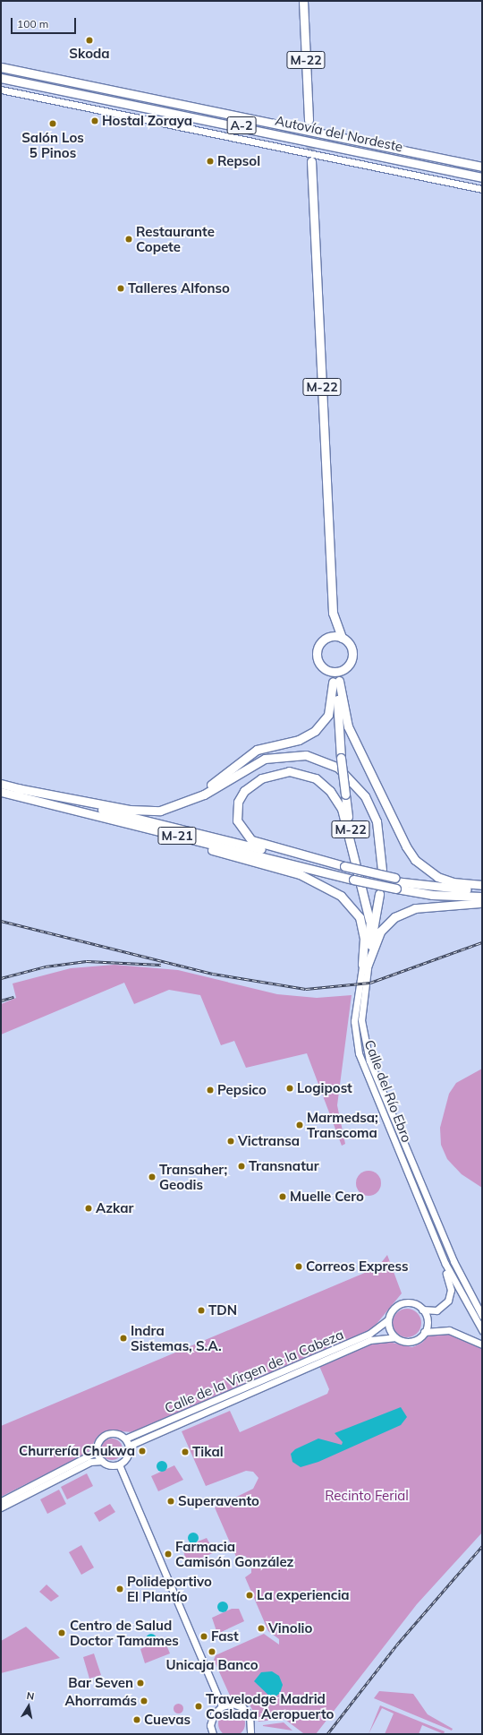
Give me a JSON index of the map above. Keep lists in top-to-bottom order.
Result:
{
  "streets": {
    "highway": [
      "M-22",
      "A-2",
      "Autovía del Nordeste",
      "M-21"
    ],
    "main road": ["Calle del Río Ebro", "Calle de la Virgen de la Cabeza"]
  },
  "crossings": [
    ["M-22", "Calle del Río Ebro"]
  ],
  "parks": ["Recinto Ferial"],
  "places": [
    "Skoda",
    "Hostal Zoraya",
    "Salón Los 5 Pinos",
    "Repsol",
    "Restaurante Copete",
    "Talleres Alfonso",
    "Logipost",
    "Pepsico",
    "Marmedsa; Transcoma",
    "Victransa",
    "Transnatur",
    "Transaher; Geodis",
    "Muelle Cero",
    "Azkar",
    "Correos Express",
    "TDN",
    "Indra Sistemas, S.A.",
    "Churrería Chukwa",
    "Tikal",
    "Superavento",
    "Farmacia Camisón González",
    "Polideportivo El Plantío",
    "La experiencia",
    "Vinolio",
    "Centro de Salud Doctor Tamames",
    "Fast",
    "Unicaja Banco",
    "Bar Seven",
    "Ahorramás",
    "Travelodge Madrid Coslada Aeropuerto",
    "Cuevas"
  ],
  "scale_bar": "100 m",
  "north": "top"
}
